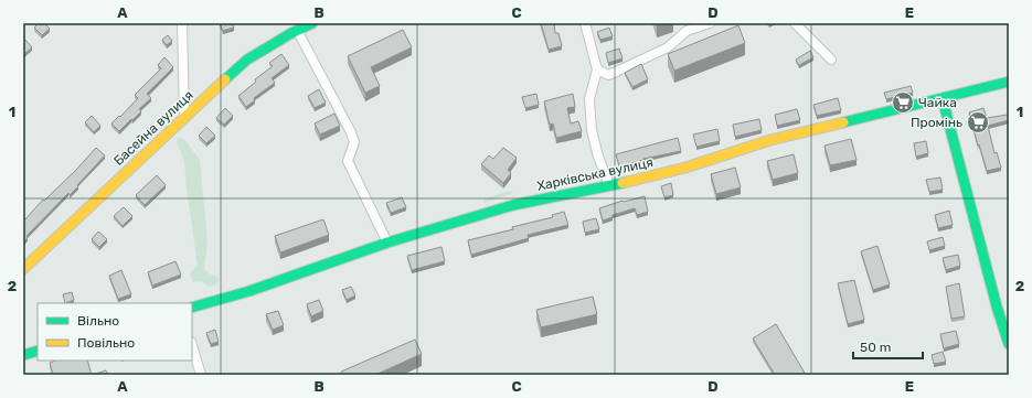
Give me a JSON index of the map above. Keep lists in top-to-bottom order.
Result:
{
  "streets": {
    "main road": ["Басейна вулиця", "Харківська вулиця"]
  },
  "places": {
    "supermarket": ["Чайка", "Промінь"]
  },
  "legend": ["Вільно", "Повільно"],
  "scale_bar": "50 m",
  "grid": {
    "columns": [
      "A",
      "B",
      "C",
      "D",
      "E"
    ],
    "rows": ["1", "2"]
  }
}
